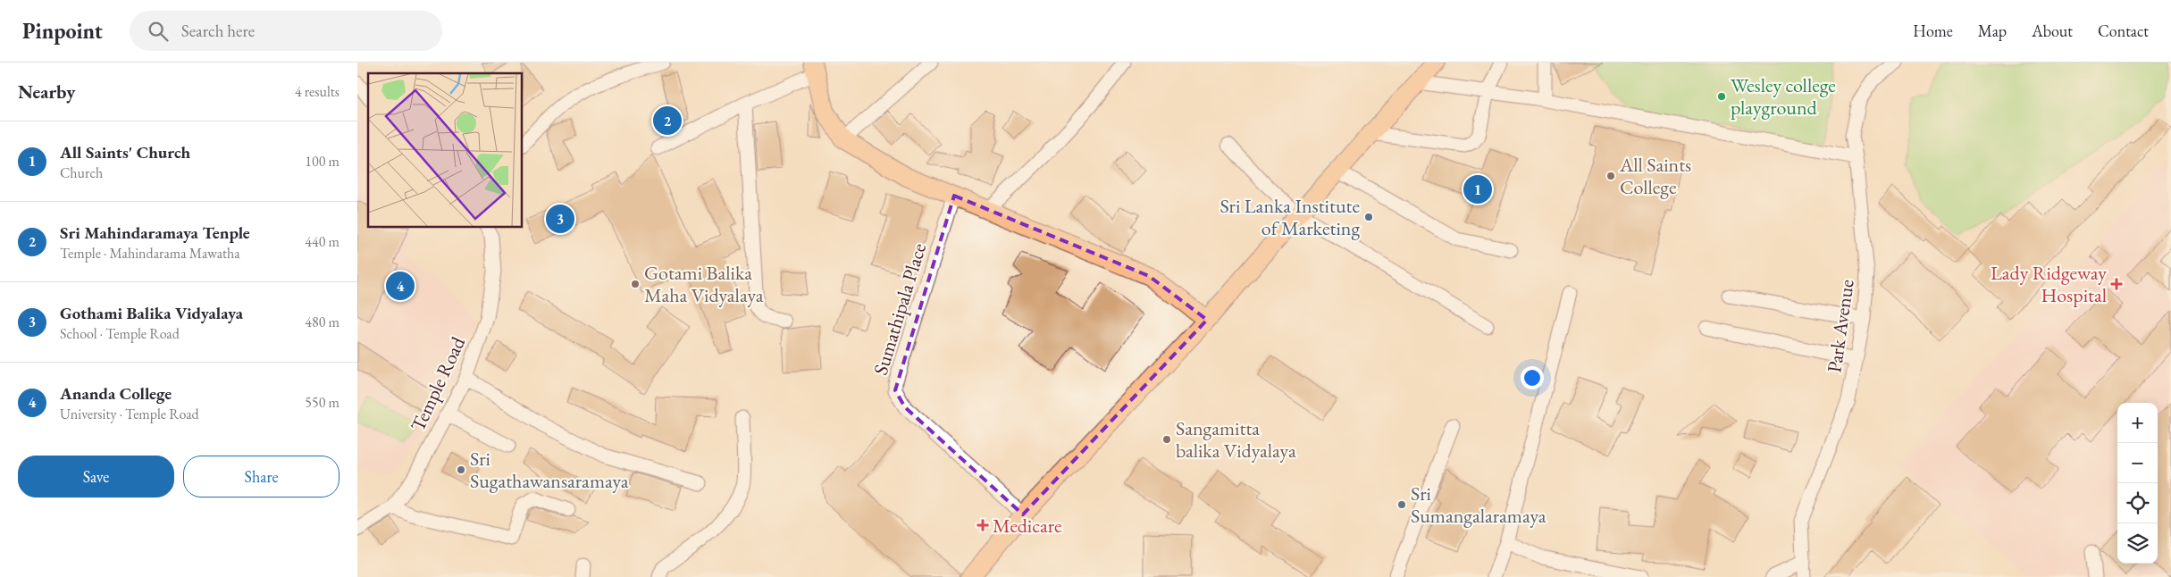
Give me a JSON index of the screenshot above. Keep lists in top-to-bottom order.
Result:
{
  "streets": {
    "street": ["Sumathipala Place", "Park Avenue", "Temple Road"]
  },
  "places": {
    "other": [
      "Wesley college playground",
      "All Saints College",
      "Sri Lanka Institute of Marketing",
      "Gotami Balika Maha Vidyalaya",
      "Sangamitta balika Vidyalaya",
      "Sri Sugathawansaramaya",
      "Sri Sumangalaramaya"
    ],
    "health": ["Lady Ridgeway Hospital", "Medicare"]
  },
  "page": {
    "header": "Pinpoint",
    "search": "Search here",
    "nav": [
      "Home",
      "Map",
      "About",
      "Contact"
    ],
    "heading": ["Nearby", "4 results"],
    "pins": [
      "2",
      "1",
      "3",
      "4"
    ],
    "list": [
      {
        "mark": "1",
        "name": "All Saints' Church",
        "note": "Church",
        "value": "100 m"
      },
      {
        "mark": "2",
        "name": "Sri Mahindaramaya Tenple",
        "note": "Temple · Mahindarama Mawatha",
        "value": "440 m"
      },
      {
        "mark": "3",
        "name": "Gothami Balika Vidyalaya",
        "note": "School · Temple Road",
        "value": "480 m"
      },
      {
        "mark": "4",
        "name": "Ananda College",
        "note": "University · Temple Road",
        "value": "550 m"
      }
    ],
    "map_buttons": ["+", "−"],
    "buttons": ["Save", "Share"]
  }
}
